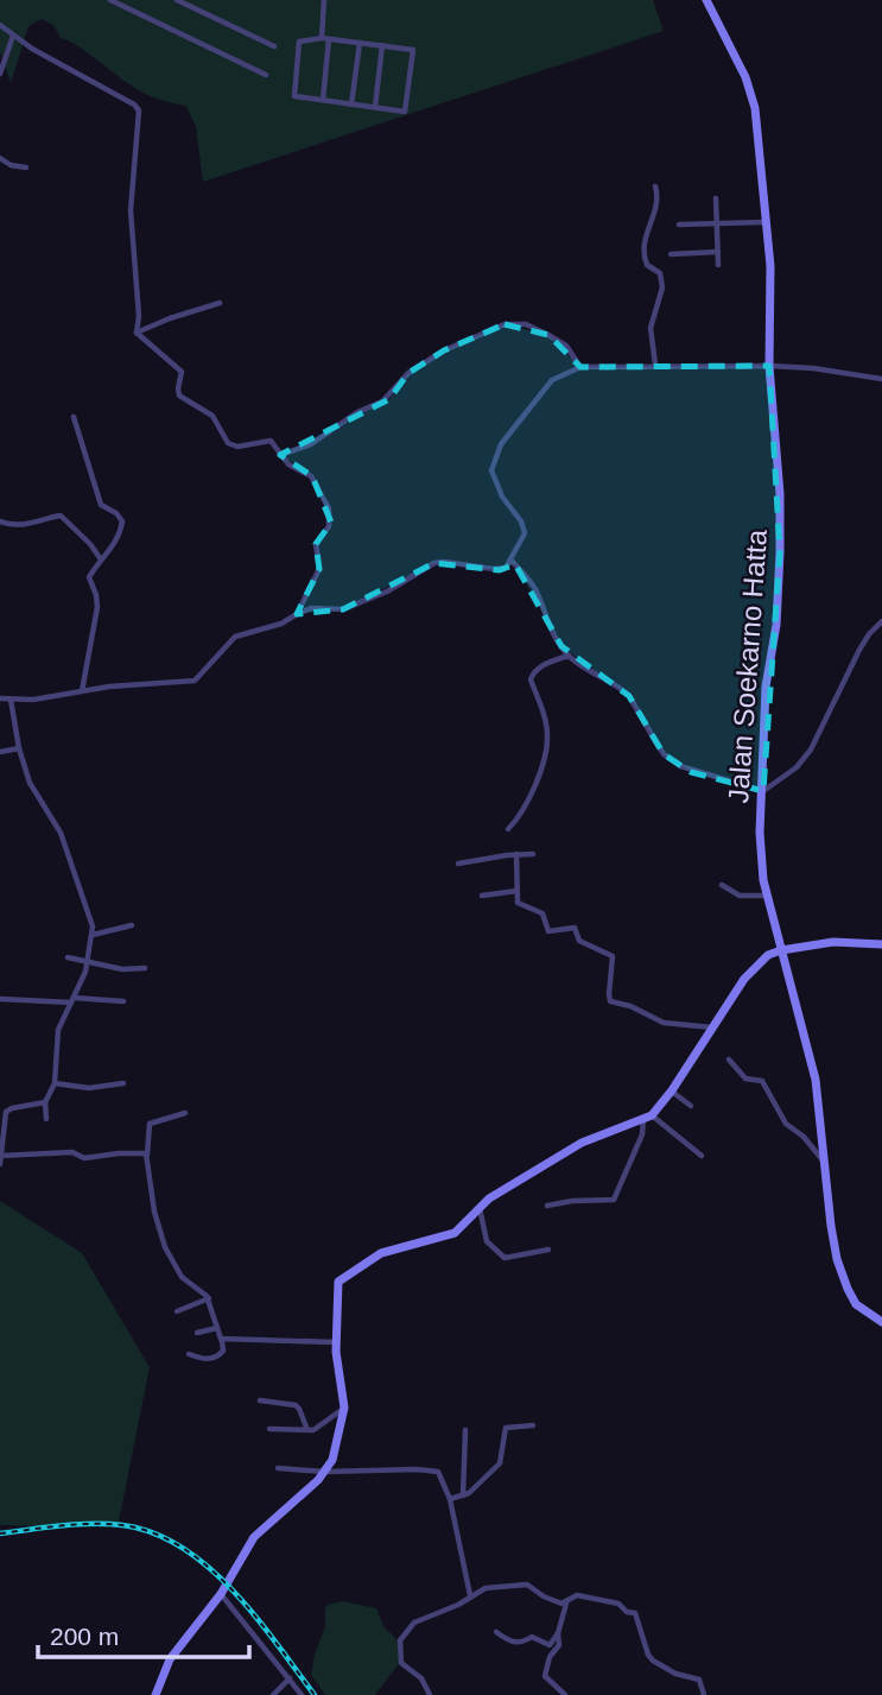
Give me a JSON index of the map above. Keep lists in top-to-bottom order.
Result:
{
  "streets": {
    "street": ["Jalan Soekarno Hatta"]
  },
  "scale_bar": "200 m"
}
